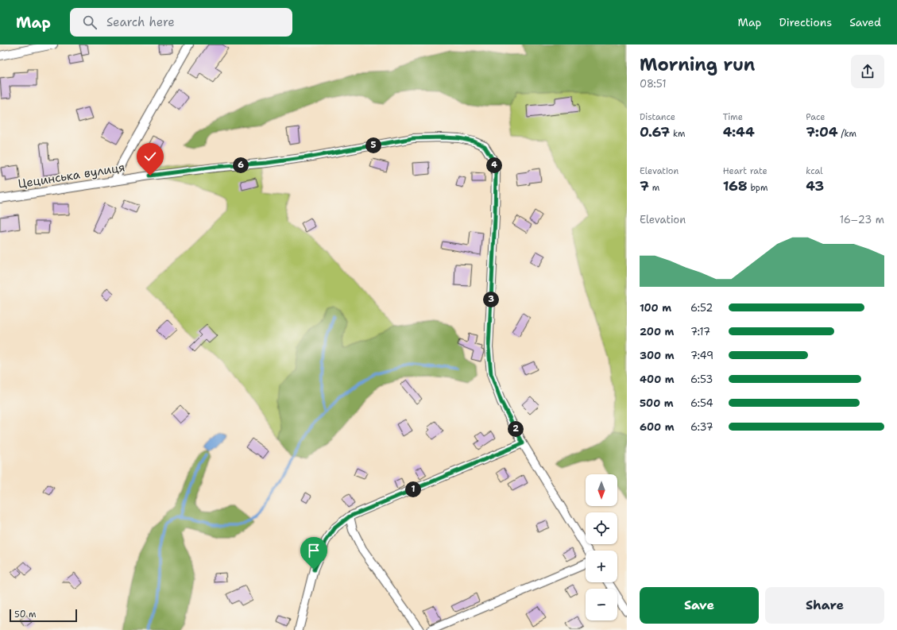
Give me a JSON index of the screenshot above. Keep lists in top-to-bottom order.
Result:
{
  "streets": {
    "street": ["Цецинська вулиця"]
  },
  "scale_bar": "50 m",
  "north": "bottom",
  "page": {
    "header": "Map",
    "search": "Search here",
    "nav": ["Map", "Directions", "Saved"],
    "heading": ["Morning run", "08:51"],
    "stats": [
      ["Distance", "0.67 km"],
      ["Time", "4:44"],
      ["Pace", "7:04 /km"],
      ["Elevation", "7 m"],
      ["Heart rate", "168 bpm"],
      ["kcal", "43"]
    ],
    "pins": [
      "5",
      "4",
      "6",
      "3",
      "2",
      "1"
    ],
    "chart": ["Elevation", "16–23 m"],
    "list": [
      {
        "name": "100 m",
        "note": "6:52"
      },
      {
        "name": "200 m",
        "note": "7:17"
      },
      {
        "name": "300 m",
        "note": "7:49"
      },
      {
        "name": "400 m",
        "note": "6:53"
      },
      {
        "name": "500 m",
        "note": "6:54"
      },
      {
        "name": "600 m",
        "note": "6:37"
      }
    ],
    "map_buttons": ["+", "−"],
    "buttons": ["Save", "Share"],
    "scale": "50 m"
  }
}
